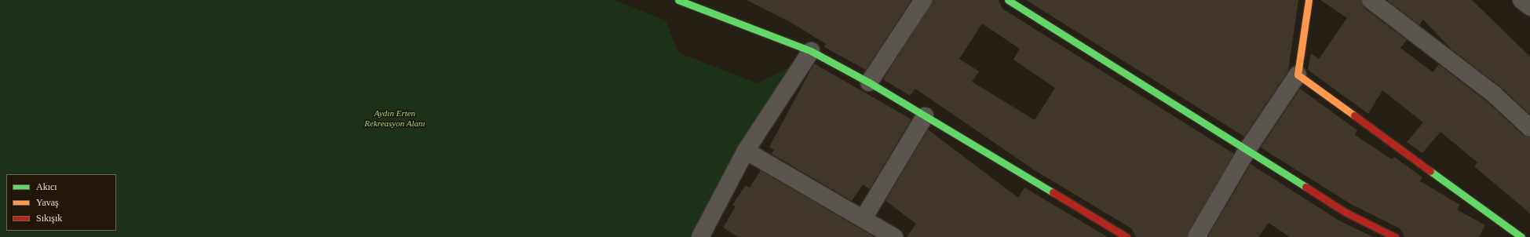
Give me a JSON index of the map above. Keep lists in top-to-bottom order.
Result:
{
  "parks": ["Aydın Erten Rekreasyon Alanı"],
  "legend": ["Akıcı", "Yavaş", "Sıkışık"]
}
